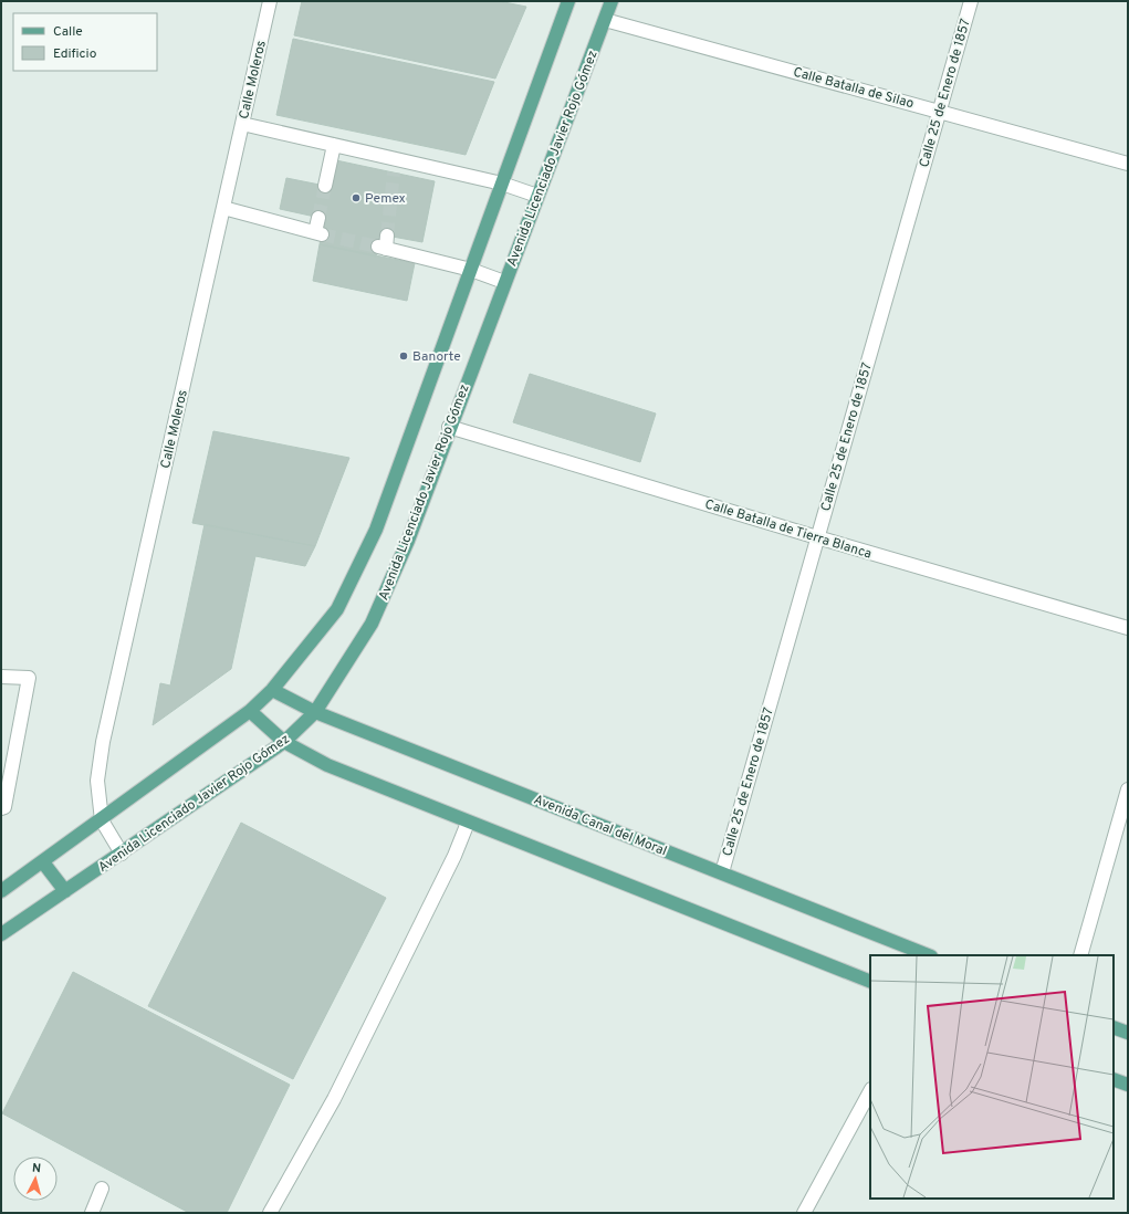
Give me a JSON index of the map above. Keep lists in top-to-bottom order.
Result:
{
  "streets": {
    "main road": ["Avenida Licenciado Javier Rojo Gómez", "Avenida Canal del Moral"],
    "street": [
      "Calle Moleros",
      "Calle Batalla de Silao",
      "Calle 25 de Enero de 1857",
      "Calle Batalla de Tierra Blanca"
    ]
  },
  "crossings": [
    ["Calle Moleros", "Avenida Licenciado Javier Rojo Gómez"],
    ["Calle Batalla de Silao", "Calle 25 de Enero de 1857"],
    ["Calle Batalla de Silao", "Avenida Licenciado Javier Rojo Gómez"],
    ["Calle 25 de Enero de 1857", "Calle Batalla de Tierra Blanca"],
    ["Calle 25 de Enero de 1857", "Avenida Canal del Moral"],
    ["Avenida Licenciado Javier Rojo Gómez", "Calle Batalla de Tierra Blanca"],
    ["Avenida Licenciado Javier Rojo Gómez", "Avenida Canal del Moral"]
  ],
  "places": ["Pemex", "Banorte"],
  "legend": ["Calle", "Edificio"],
  "north": "top"
}
